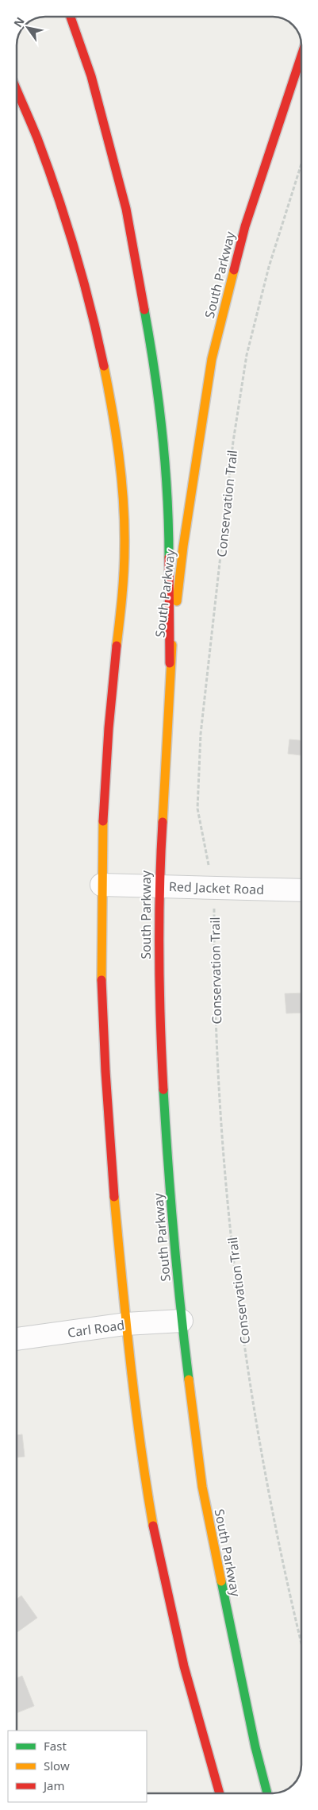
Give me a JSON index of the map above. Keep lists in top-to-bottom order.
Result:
{
  "streets": {
    "main road": ["South Parkway"],
    "street": ["Red Jacket Road", "Carl Road"],
    "path": ["Conservation Trail"]
  },
  "crossings": [
    ["South Parkway", "Red Jacket Road"],
    ["South Parkway", "Carl Road"]
  ],
  "legend": ["Fast", "Slow", "Jam"],
  "north": "top left"
}
